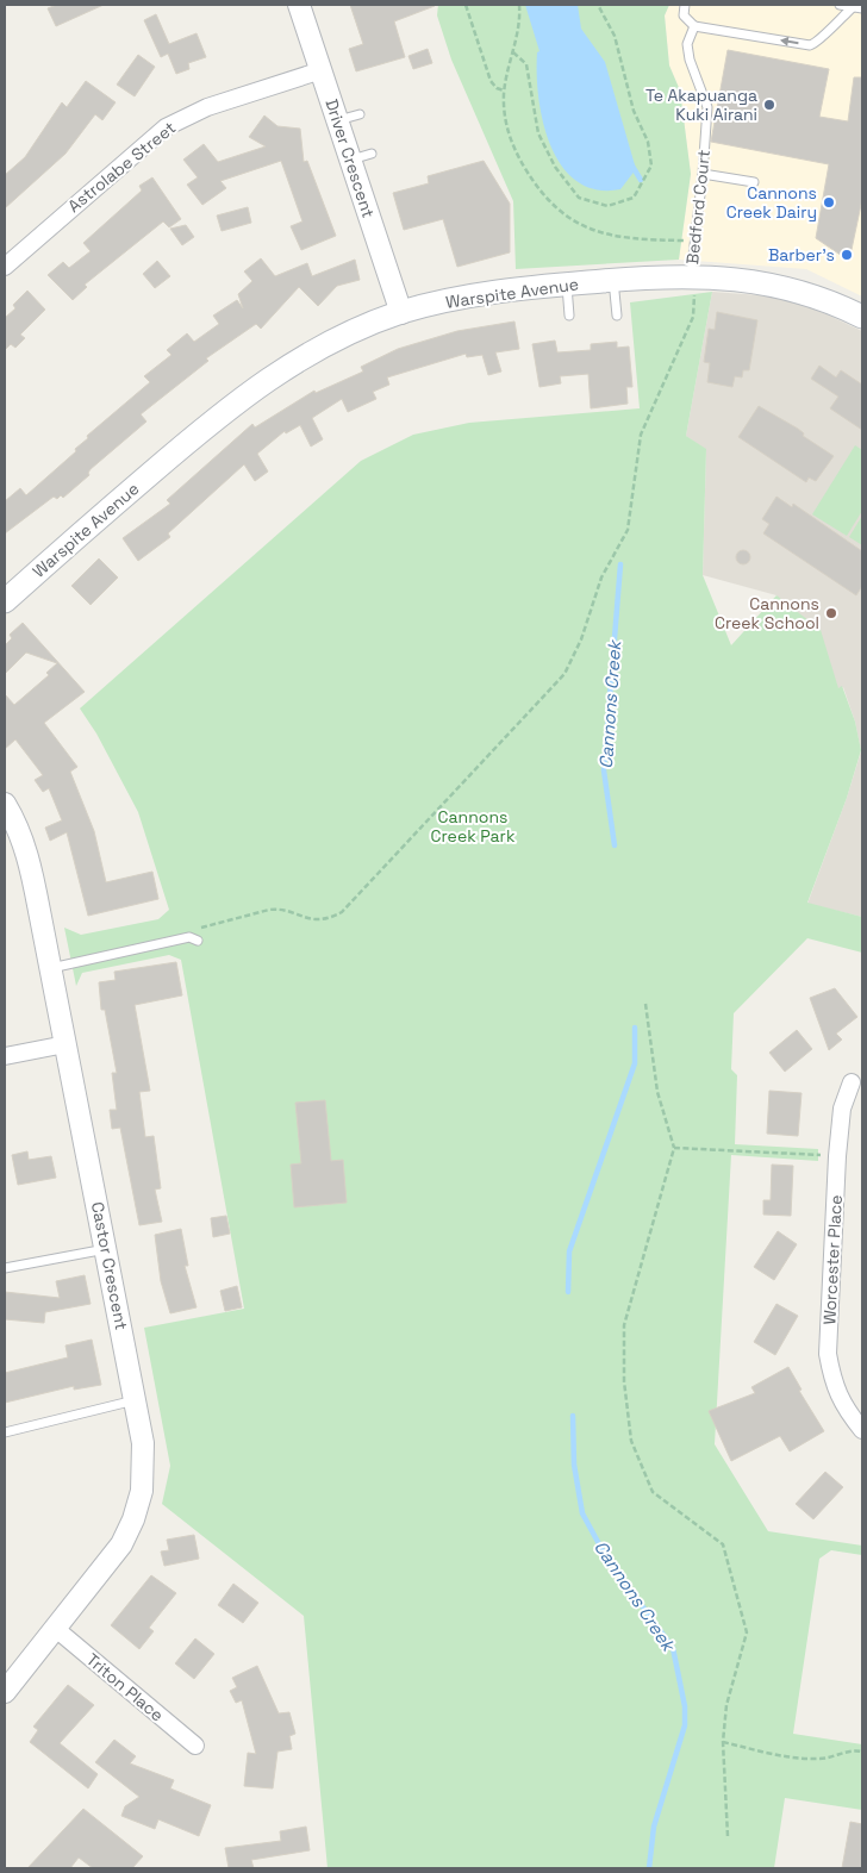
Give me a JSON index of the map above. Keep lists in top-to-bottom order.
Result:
{
  "streets": {
    "main road": ["Warspite Avenue"],
    "street": [
      "Driver Crescent",
      "Astrolabe Street",
      "Worcester Place",
      "Castor Crescent",
      "Triton Place"
    ],
    "lane": ["Bedford Court"]
  },
  "crossings": [
    ["Driver Crescent", "Astrolabe Street"],
    ["Driver Crescent", "Warspite Avenue"],
    ["Bedford Court", "Warspite Avenue"],
    ["Castor Crescent", "Triton Place"]
  ],
  "water": ["Cannons Creek"],
  "parks": ["Cannons Creek Park"],
  "places": [
    "Te Akapuanga Kuki Airani",
    "Cannons Creek Dairy",
    "Barber's",
    "Cannons Creek School"
  ]
}
